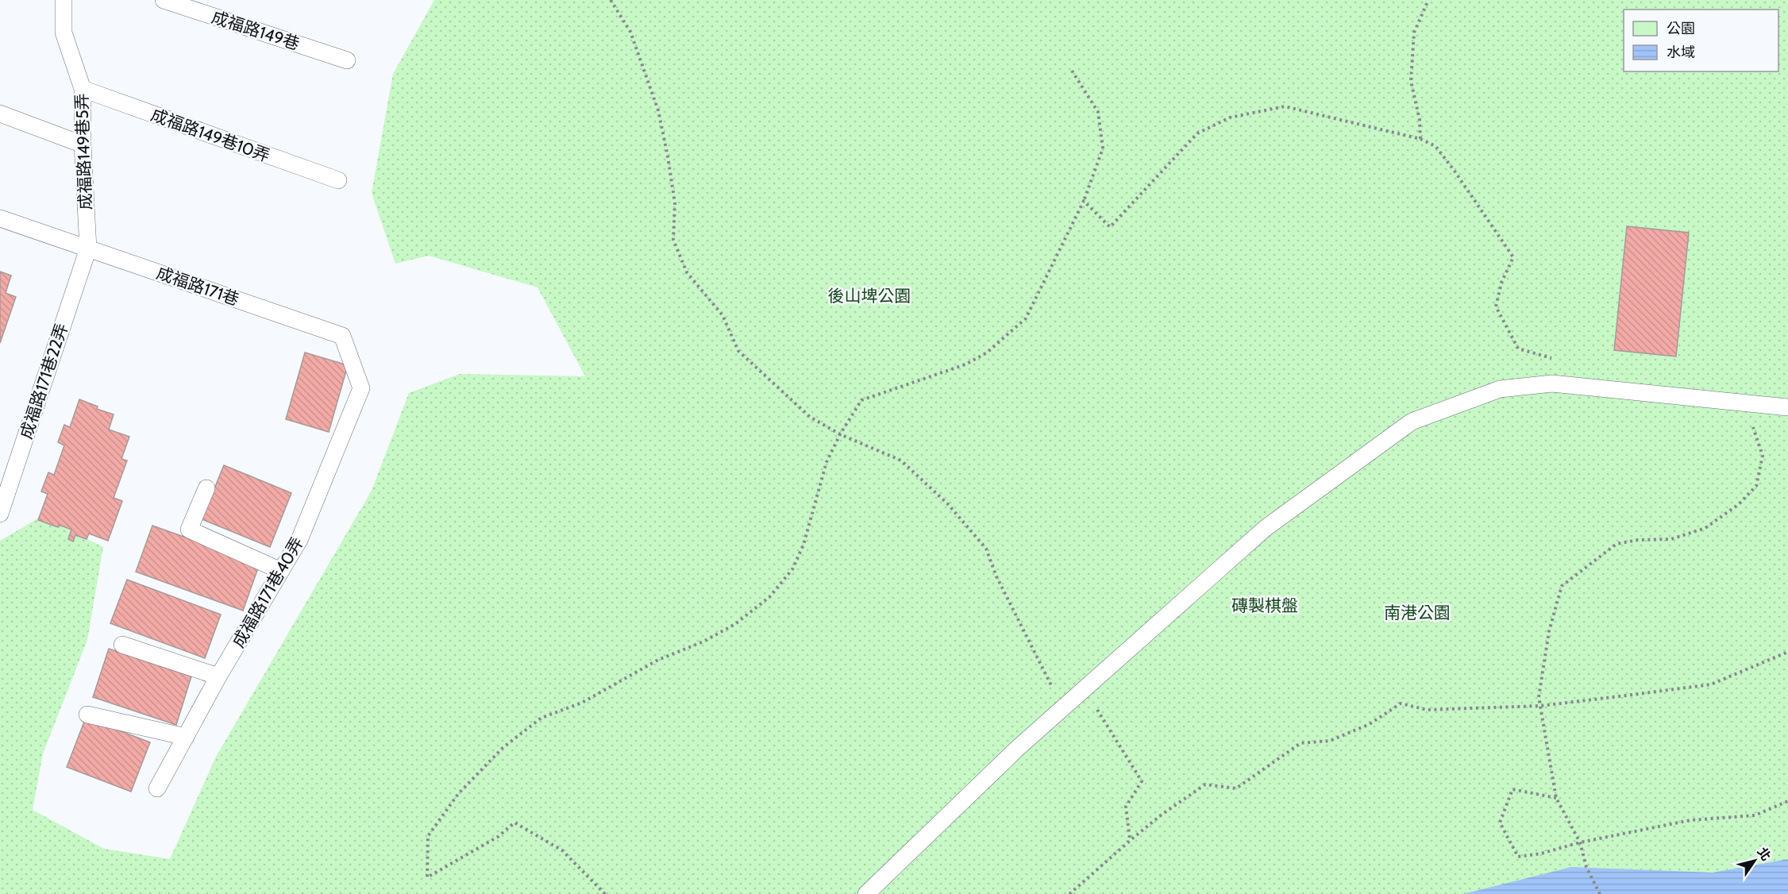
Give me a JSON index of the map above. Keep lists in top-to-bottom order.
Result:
{
  "streets": {
    "lane": [
      "成福路149巷",
      "成福路149巷10弄",
      "成福路149巷5弄",
      "成福路171巷",
      "成福路171巷22弄",
      "成福路171巷40弄"
    ]
  },
  "crossings": [
    ["成福路149巷10弄", "成福路149巷5弄"],
    ["成福路149巷5弄", "成福路171巷"],
    ["成福路149巷5弄", "成福路171巷22弄"],
    ["成福路171巷", "成福路171巷22弄"],
    ["成福路171巷", "成福路171巷40弄"]
  ],
  "parks": ["後山埤公園", "磚製棋盤", "南港公園"],
  "legend": ["公園", "水域"],
  "north": "top right"
}
